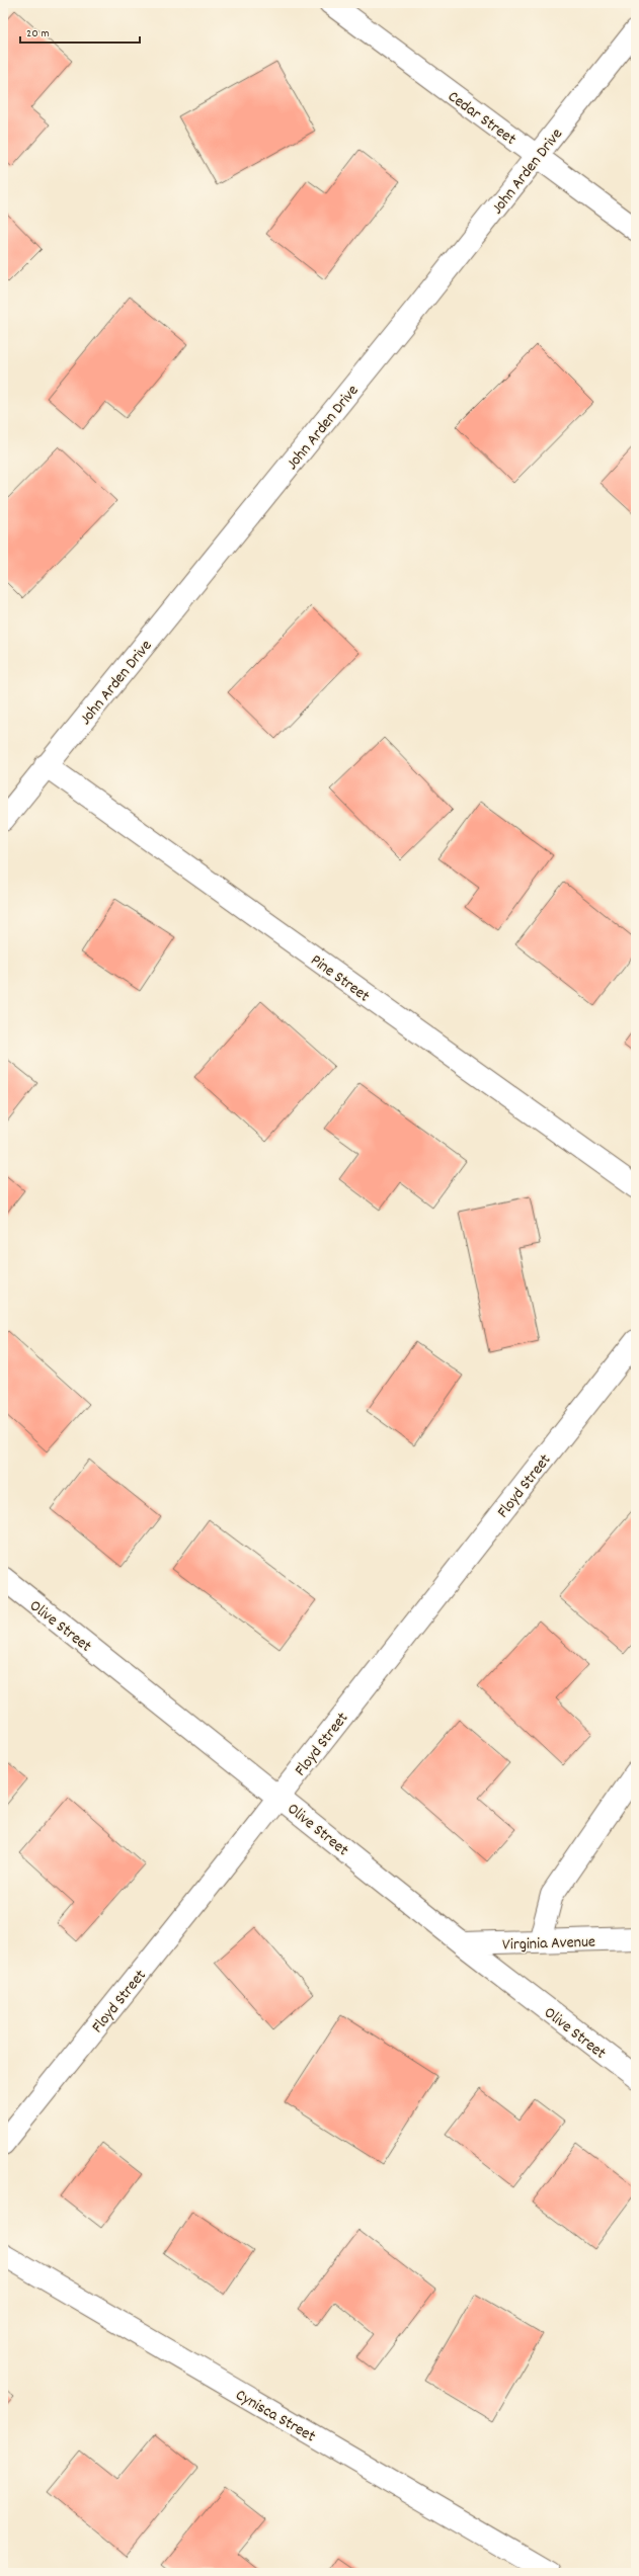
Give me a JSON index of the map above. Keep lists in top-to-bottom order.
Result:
{
  "streets": {
    "street": [
      "Cedar Street",
      "John Arden Drive",
      "Pine Street",
      "Floyd Street",
      "Olive Street",
      "Virginia Avenue",
      "Cynisca Street"
    ]
  },
  "crossings": [
    ["Cedar Street", "John Arden Drive"],
    ["John Arden Drive", "Pine Street"],
    ["Floyd Street", "Olive Street"],
    ["Olive Street", "Virginia Avenue"]
  ],
  "scale_bar": "20 m"
}
